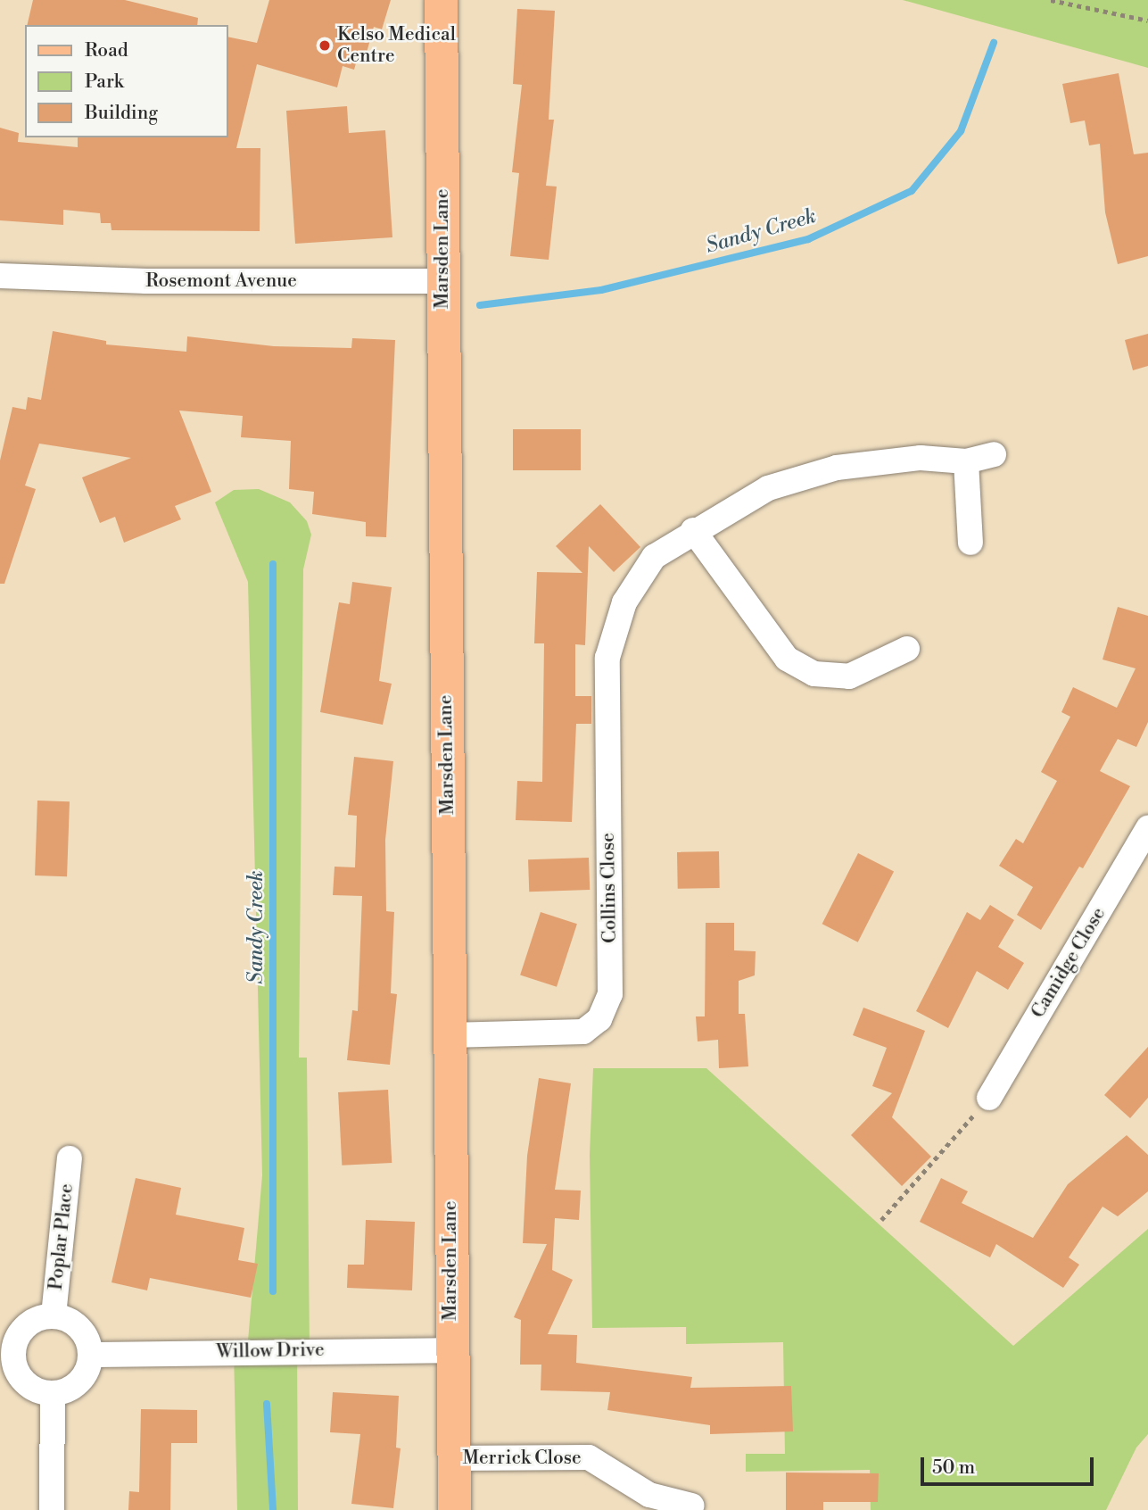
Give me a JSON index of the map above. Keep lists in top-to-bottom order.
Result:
{
  "streets": {
    "main road": ["Marsden Lane"],
    "street": [
      "Rosemont Avenue",
      "Collins Close",
      "Camidge Close",
      "Poplar Place",
      "Willow Drive",
      "Merrick Close"
    ]
  },
  "crossings": [
    ["Marsden Lane", "Rosemont Avenue"],
    ["Marsden Lane", "Collins Close"],
    ["Marsden Lane", "Willow Drive"],
    ["Marsden Lane", "Merrick Close"],
    ["Poplar Place", "Willow Drive"]
  ],
  "water": ["Sandy Creek"],
  "places": ["Kelso Medical Centre"],
  "legend": ["Road", "Park", "Building"],
  "scale_bar": "50 m"
}
